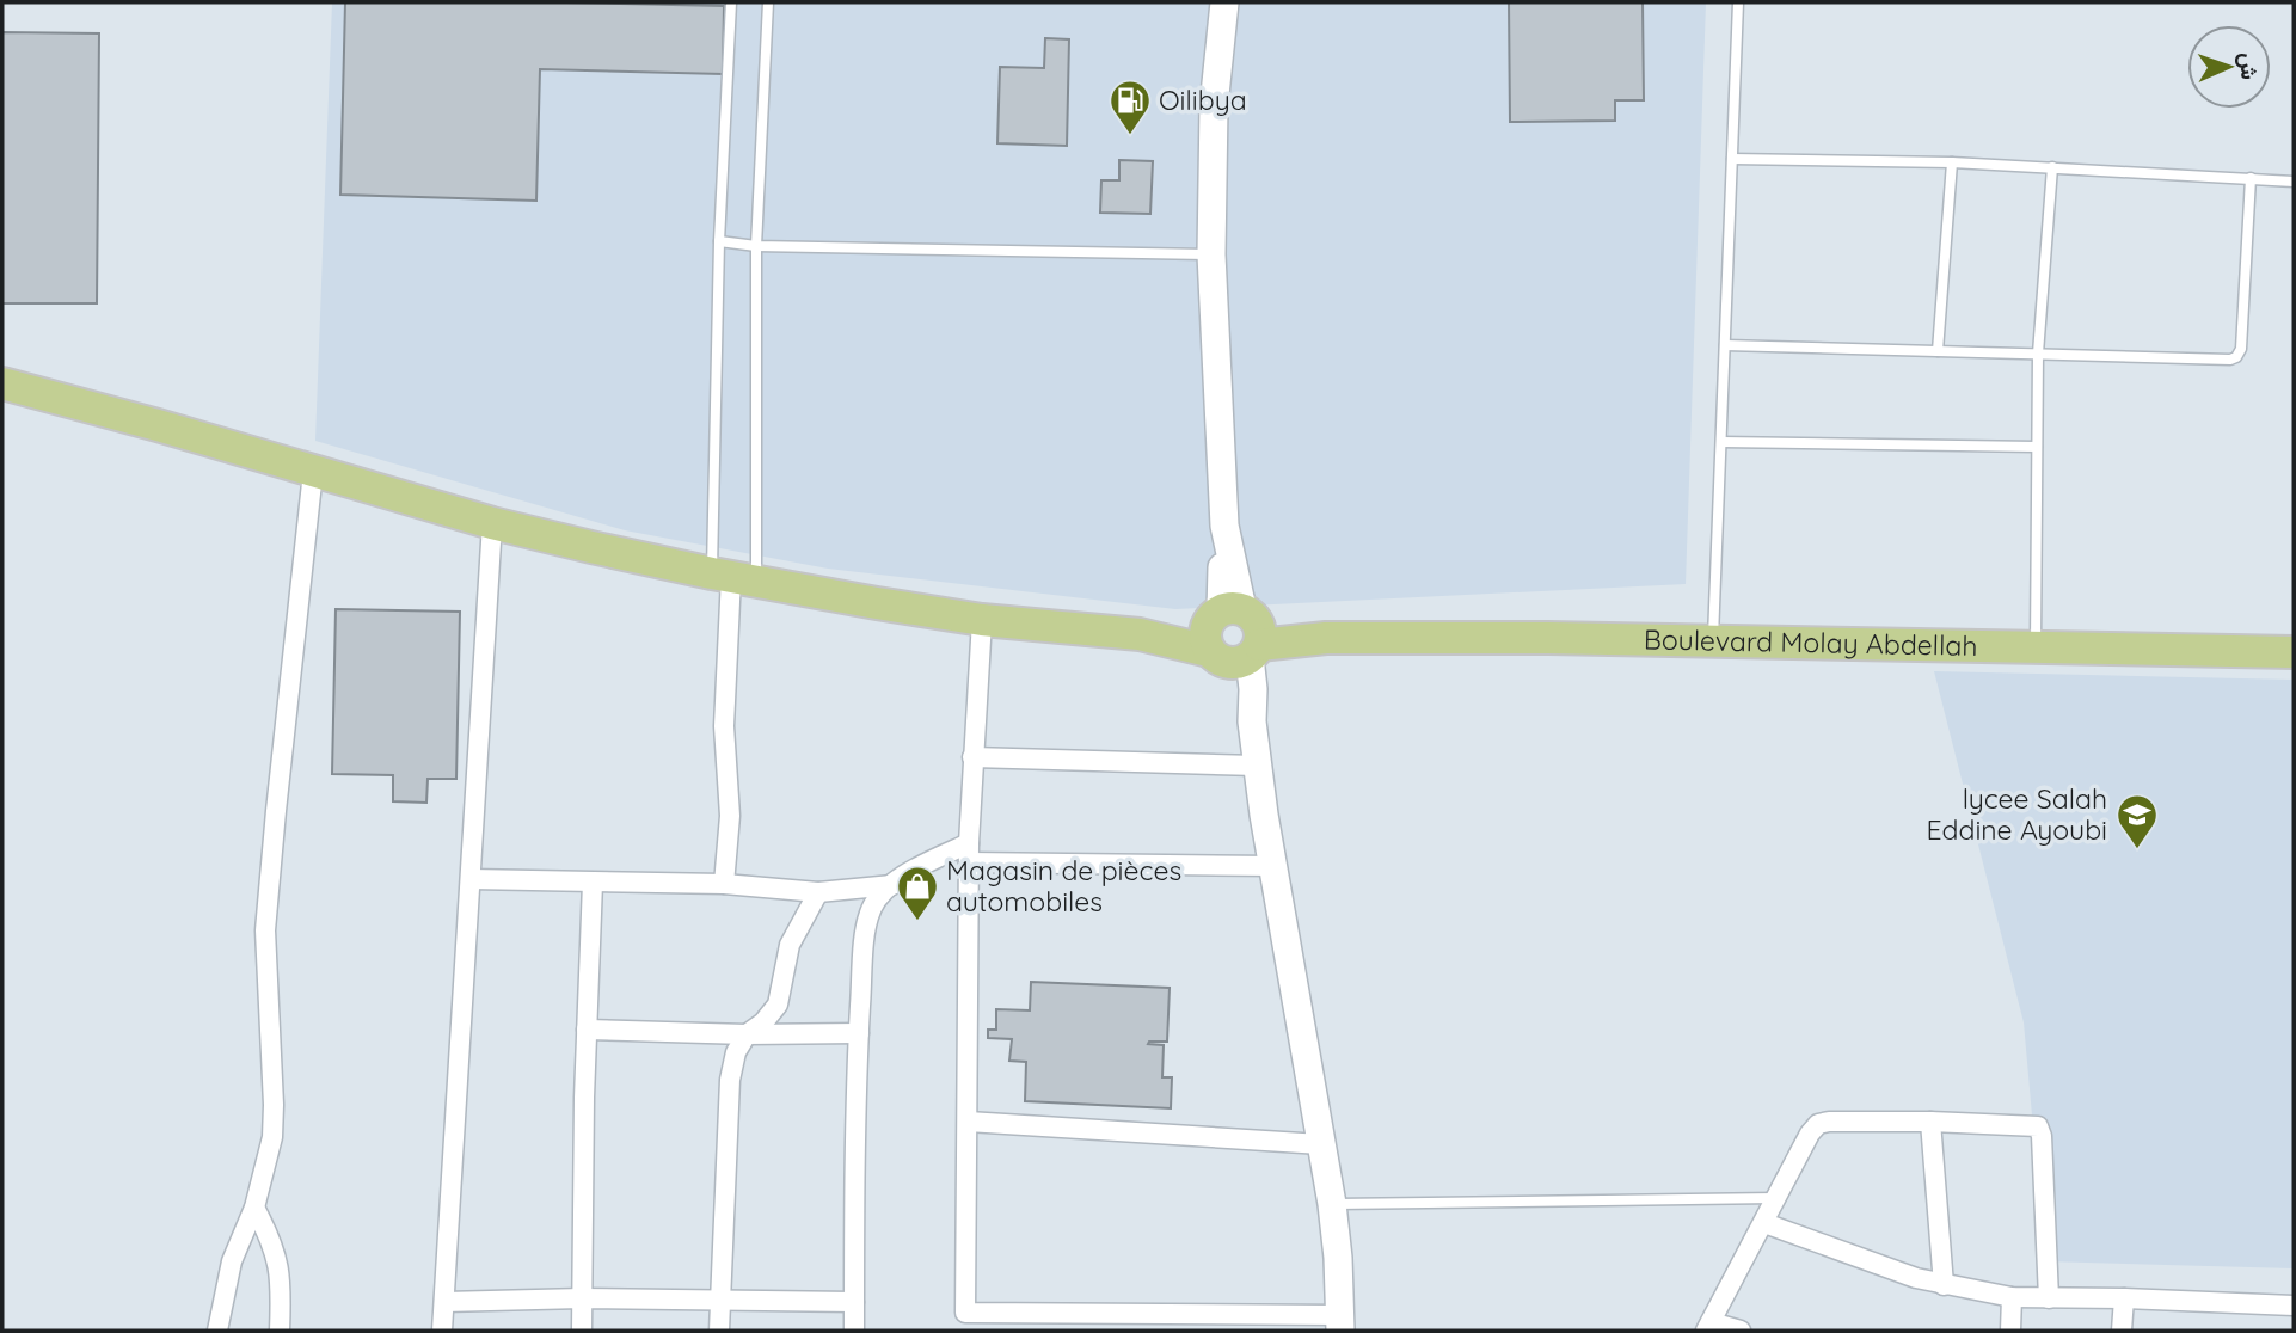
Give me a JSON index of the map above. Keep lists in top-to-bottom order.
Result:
{
  "streets": {
    "main road": ["Boulevard Molay Abdellah"]
  },
  "places": {
    "fuel station": ["Oilibya"],
    "school or university": ["lycee Salah Eddine Ayoubi"],
    "shop": ["Magasin de pièces automobiles"]
  },
  "north": "right"
}
